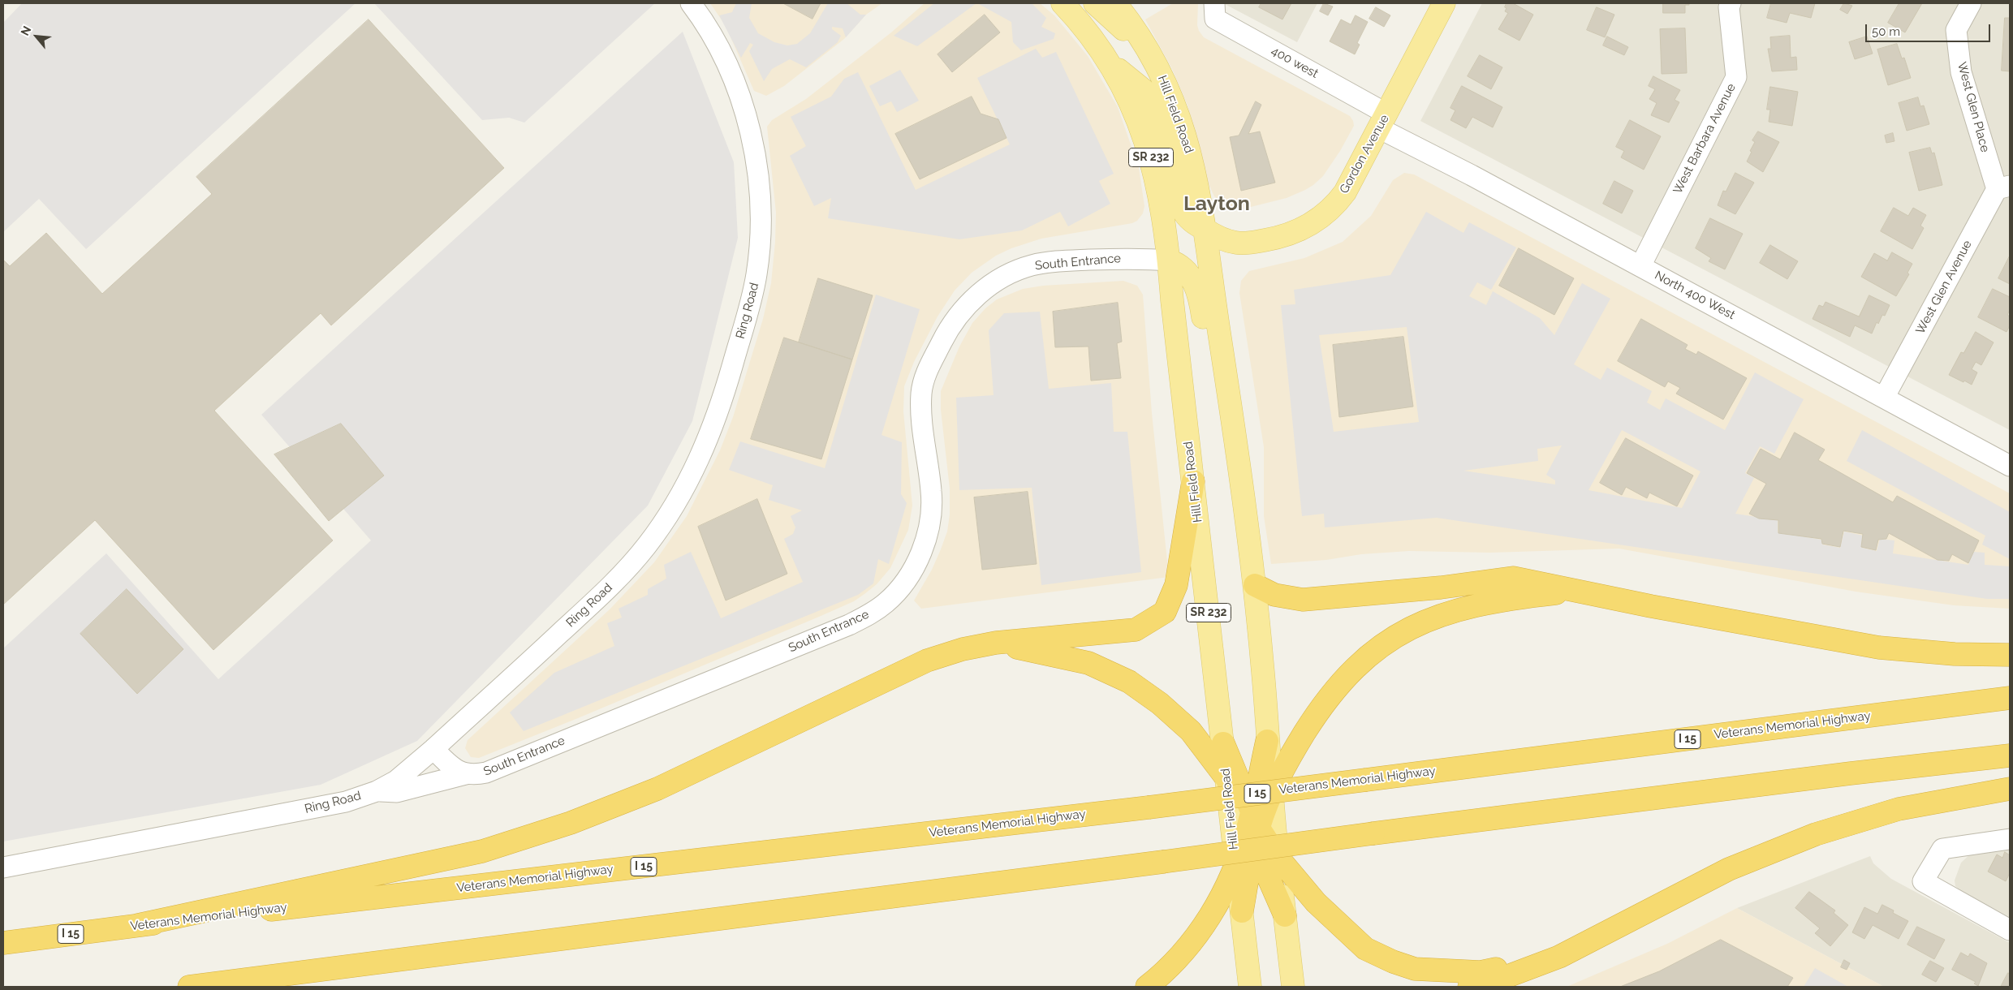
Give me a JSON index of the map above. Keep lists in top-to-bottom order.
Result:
{
  "streets": {
    "highway": ["Veterans Memorial Highway", "I 15"],
    "main road": ["Hill Field Road", "Gordon Avenue", "SR 232"],
    "street": [
      "400 west",
      "West Glen Place",
      "West Barbara Avenue",
      "South Entrance",
      "West Glen Avenue",
      "North 400 West",
      "Ring Road"
    ]
  },
  "crossings": [
    ["400 west", "Gordon Avenue"],
    ["400 west", "North 400 West"],
    ["West Glen Place", "West Glen Avenue"],
    ["Hill Field Road", "Gordon Avenue"],
    ["Hill Field Road", "South Entrance"],
    ["West Barbara Avenue", "North 400 West"],
    ["Gordon Avenue", "North 400 West"],
    ["South Entrance", "Ring Road"],
    ["West Glen Avenue", "North 400 West"]
  ],
  "districts": ["Layton"],
  "scale_bar": "50 m",
  "north": "top left"
}
